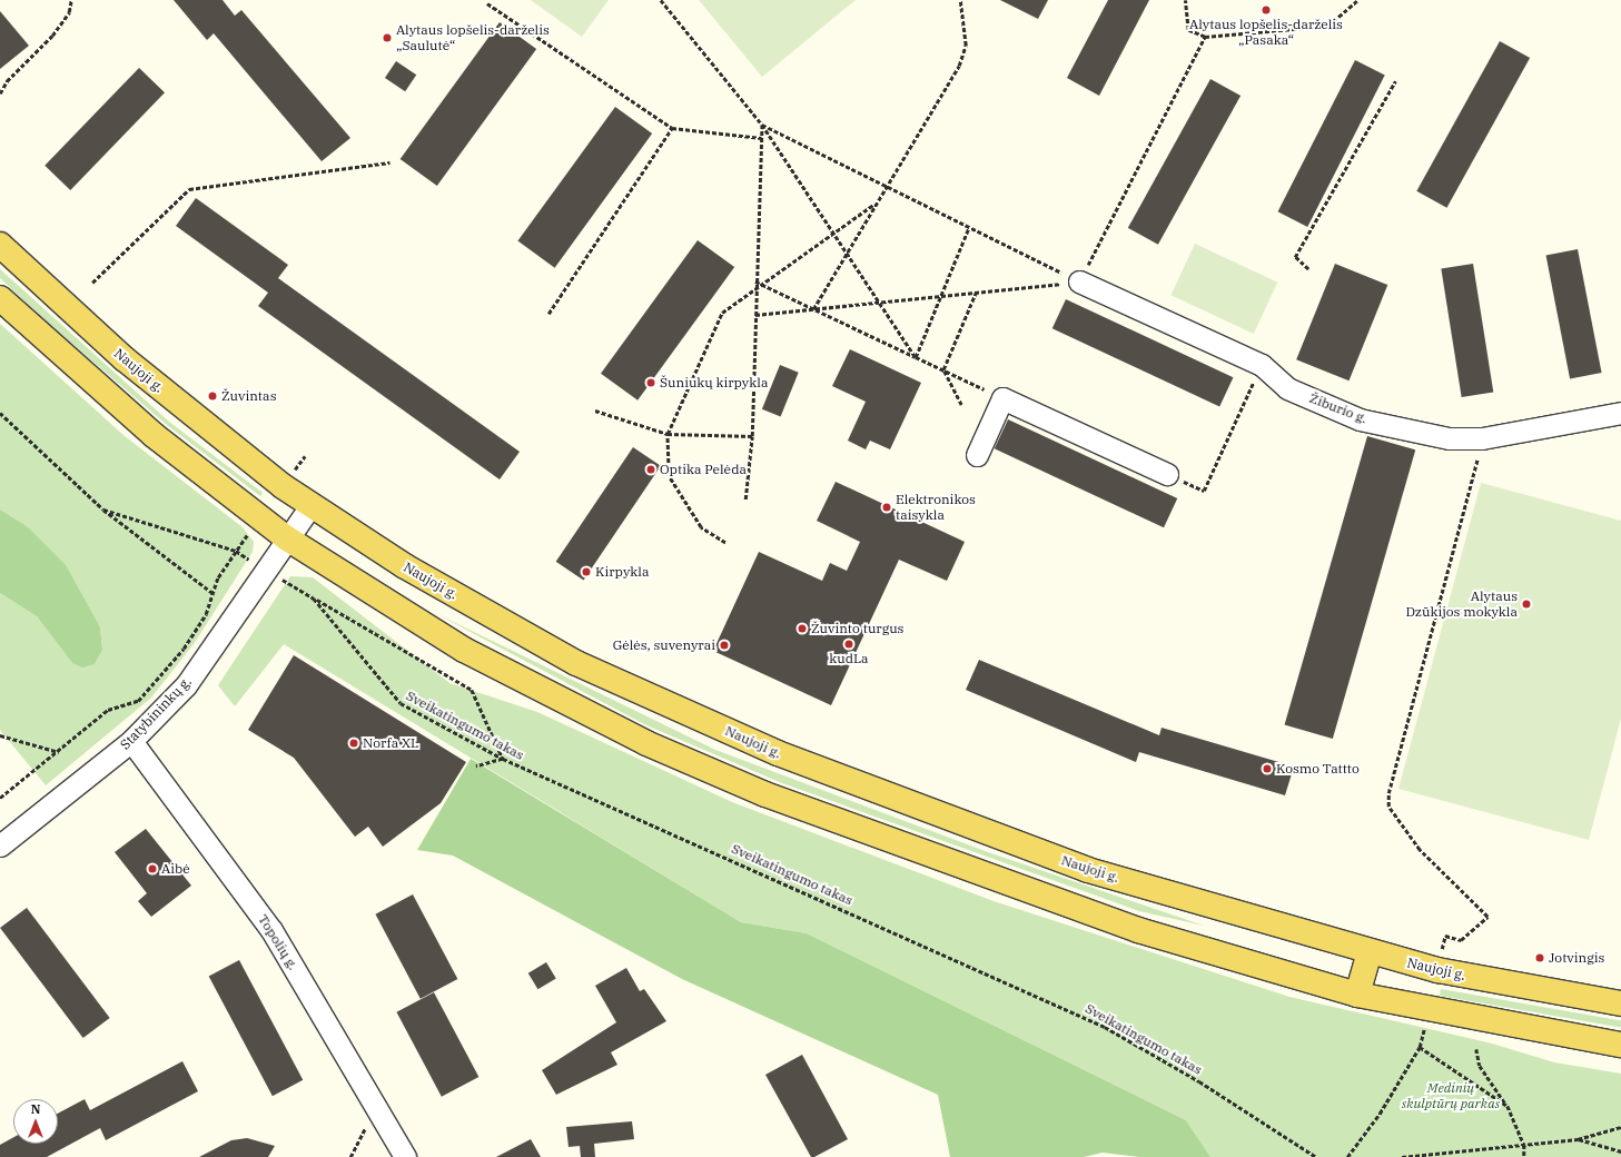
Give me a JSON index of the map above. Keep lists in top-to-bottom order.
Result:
{
  "streets": {
    "main road": ["Naujoji g."],
    "street": ["Žiburio g.", "Statybininkų g.", "Topolių g."],
    "path": ["Sveikatingumo takas"]
  },
  "crossings": [
    ["Naujoji g.", "Statybininkų g."],
    ["Statybininkų g.", "Topolių g."]
  ],
  "parks": ["Medinių skulptūrų parkas"],
  "places": [
    "Alytaus lopšelis-darželis „Pasaka“",
    "Alytaus lopšelis-darželis „Saulutė“",
    "Šuniukų kirpykla",
    "Žuvintas",
    "Optika Pelėda",
    "Elektronikos taisykla",
    "Kirpykla",
    "Alytaus Dzūkijos mokykla",
    "Žuvinto turgus",
    "kudLa",
    "Gėlės, suvenyrai",
    "Norfa XL",
    "Kosmo Tattto",
    "Aibė",
    "Jotvingis"
  ],
  "north": "top"
}
